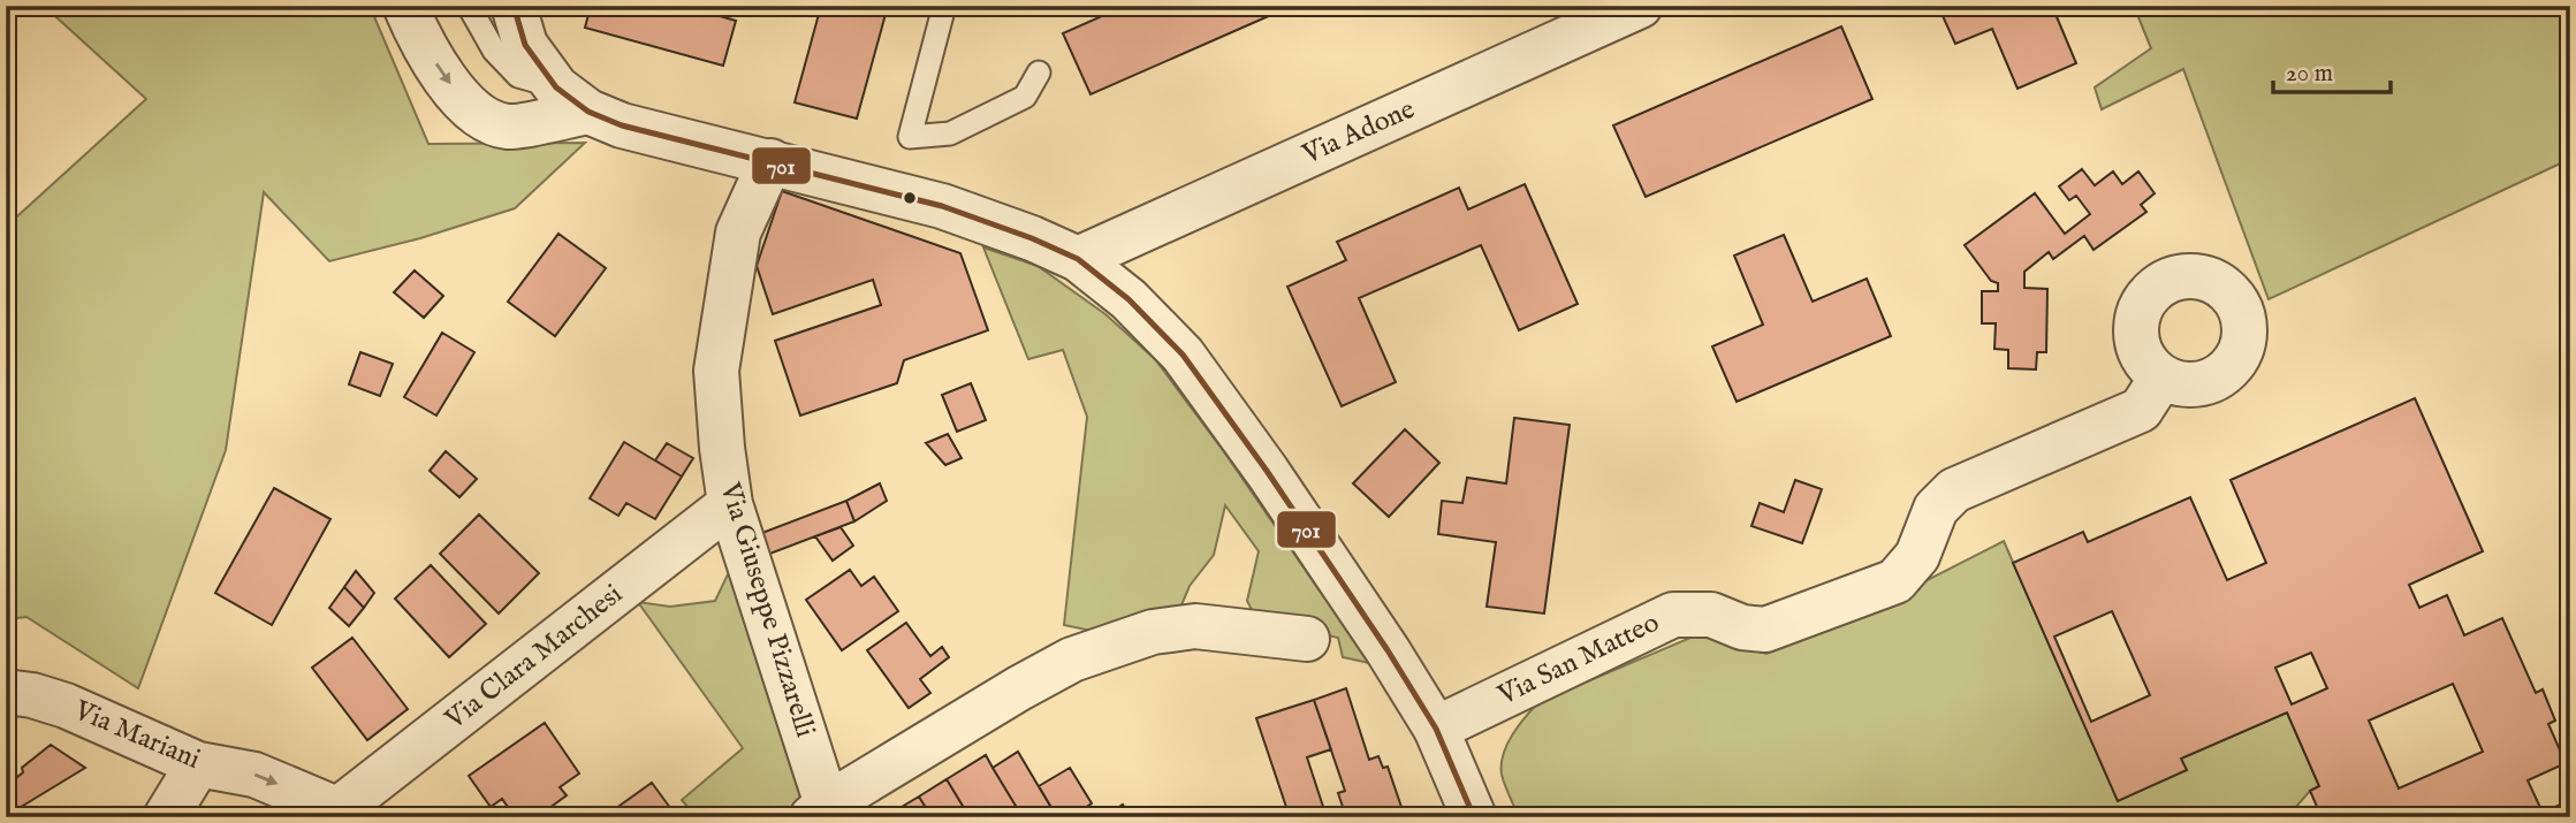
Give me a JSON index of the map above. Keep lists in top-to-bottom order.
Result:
{
  "streets": {
    "street": [
      "Via Adone",
      "Via Giuseppe Pizzarelli",
      "Via Clara Marchesi",
      "Via San Matteo",
      "Via Mariani"
    ]
  },
  "crossings": [
    ["Via Giuseppe Pizzarelli", "Via Clara Marchesi"],
    ["Via Clara Marchesi", "Via Mariani"]
  ],
  "one_way": ["Via Mariani"],
  "lines": ["transit line 701"],
  "scale_bar": "20 m"
}
